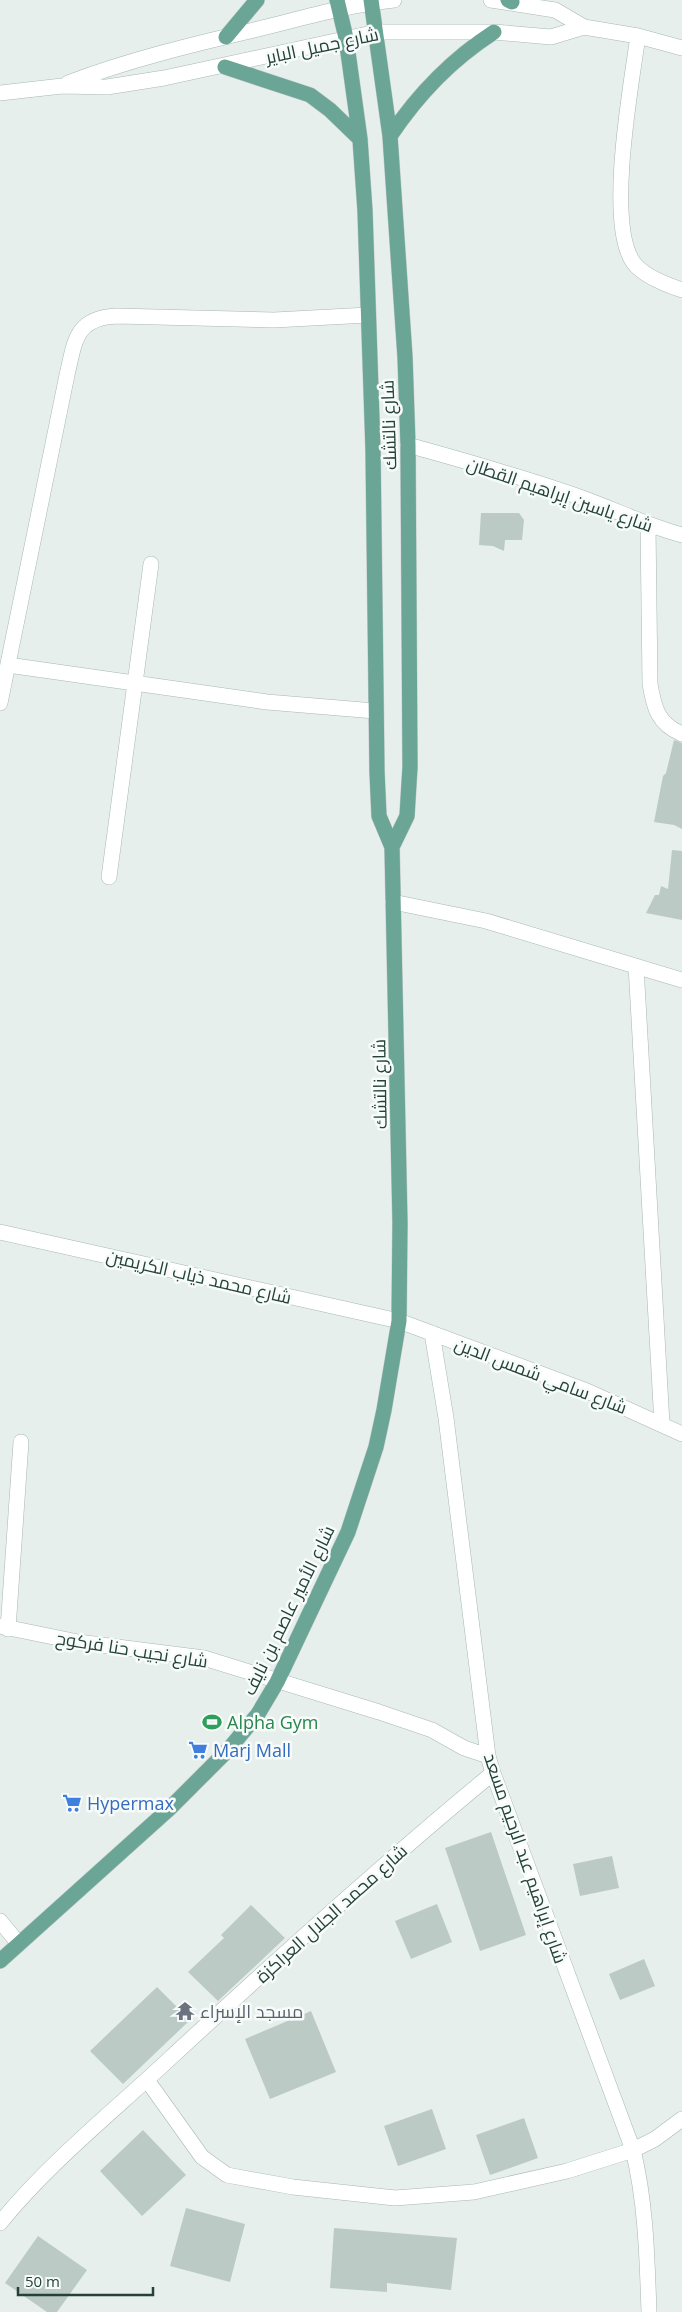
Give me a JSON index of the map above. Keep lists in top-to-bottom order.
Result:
{
  "streets": {
    "main road": ["شارع نالتشك", "شارع الأمير عاصم بن نايف"],
    "street": [
      "شارع جميل الباير",
      "شارع ياسين إبراهيم القطان",
      "شارع محمد ذياب الكريمين",
      "شارع سامي شمس الدين",
      "شارع نجيب حنا فركوح",
      "شارع إبراهيم عبد الرحيم مسعد",
      "شارع محمد الجلال العراكزة"
    ]
  },
  "crossings": [
    ["شارع جميل الباير", "شارع نالتشك"],
    ["شارع نالتشك", "شارع ياسين إبراهيم القطان"],
    ["شارع نالتشك", "شارع محمد ذياب الكريمين"],
    ["شارع نالتشك", "شارع سامي شمس الدين"],
    ["شارع نالتشك", "شارع الأمير عاصم بن نايف"],
    ["شارع محمد ذياب الكريمين", "شارع سامي شمس الدين"],
    ["شارع محمد ذياب الكريمين", "شارع الأمير عاصم بن نايف"],
    ["شارع سامي شمس الدين", "شارع الأمير عاصم بن نايف"],
    ["شارع سامي شمس الدين", "شارع إبراهيم عبد الرحيم مسعد"],
    ["شارع الأمير عاصم بن نايف", "شارع نجيب حنا فركوح"],
    ["شارع نجيب حنا فركوح", "شارع إبراهيم عبد الرحيم مسعد"],
    ["شارع إبراهيم عبد الرحيم مسعد", "شارع محمد الجلال العراكزة"]
  ],
  "places": {
    "sports": ["Alpha Gym"],
    "supermarket": ["Marj Mall", "Hypermax"],
    "temple": ["مسجد الإسراء"]
  },
  "scale_bar": "50 m"
}
